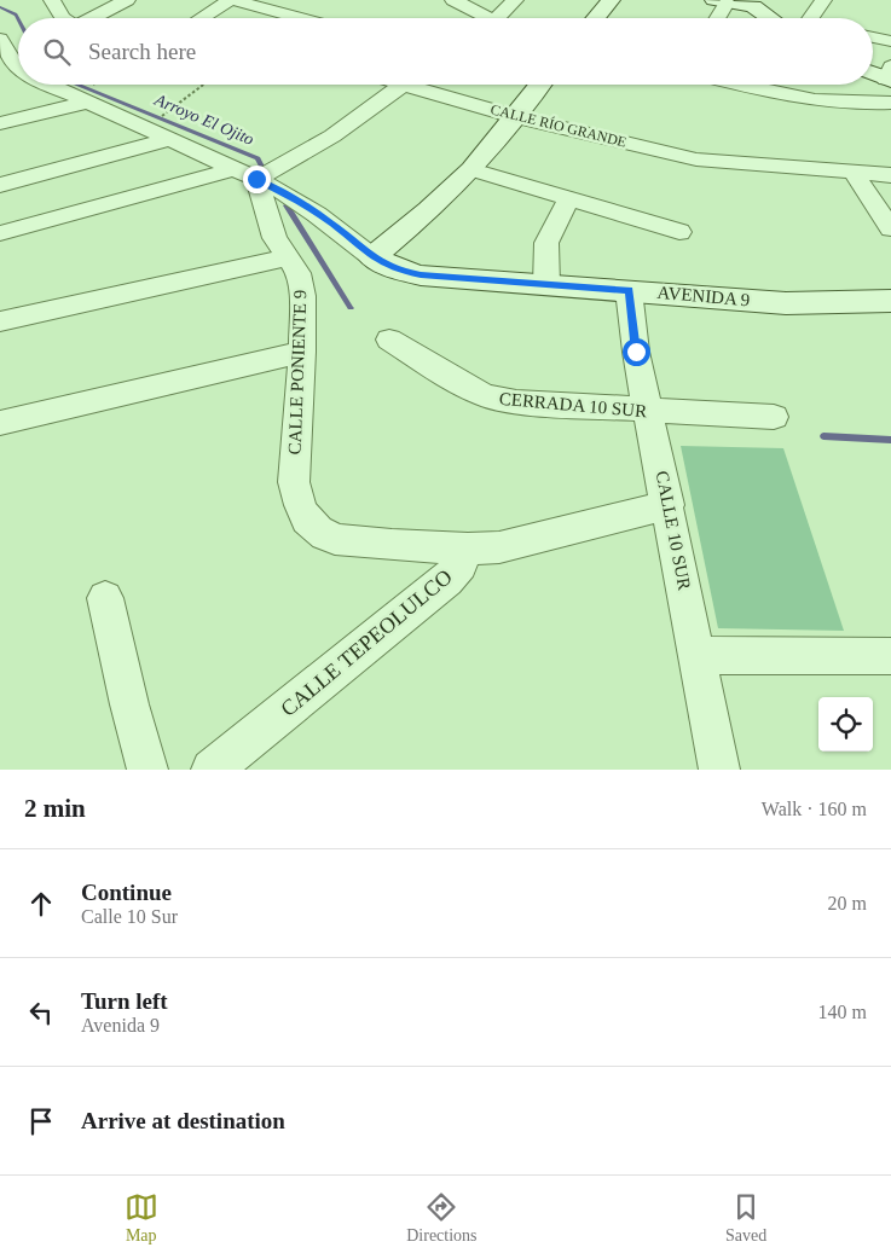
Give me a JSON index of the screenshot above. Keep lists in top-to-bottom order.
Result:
{
  "streets": {
    "street": [
      "CALLE RÍO GRANDE",
      "AVENIDA 9",
      "CALLE PONIENTE 9",
      "CERRADA 10 SUR",
      "CALLE 10 SUR",
      "CALLE TEPEOLULCO"
    ]
  },
  "crossings": [
    ["AVENIDA 9", "CALLE PONIENTE 9"],
    ["AVENIDA 9", "CALLE 10 SUR"],
    ["CALLE PONIENTE 9", "CALLE TEPEOLULCO"],
    ["CERRADA 10 SUR", "CALLE 10 SUR"]
  ],
  "water": ["Arroyo El Ojito"],
  "page": {
    "search": "Search here",
    "heading": ["2 min", "Walk · 160 m"],
    "list": [
      ["Continue", "Calle 10 Sur", "20 m"],
      ["Turn left", "Avenida 9", "140 m"],
      "Arrive at destination"
    ],
    "nav": ["Map", "Directions", "Saved"]
  }
}
